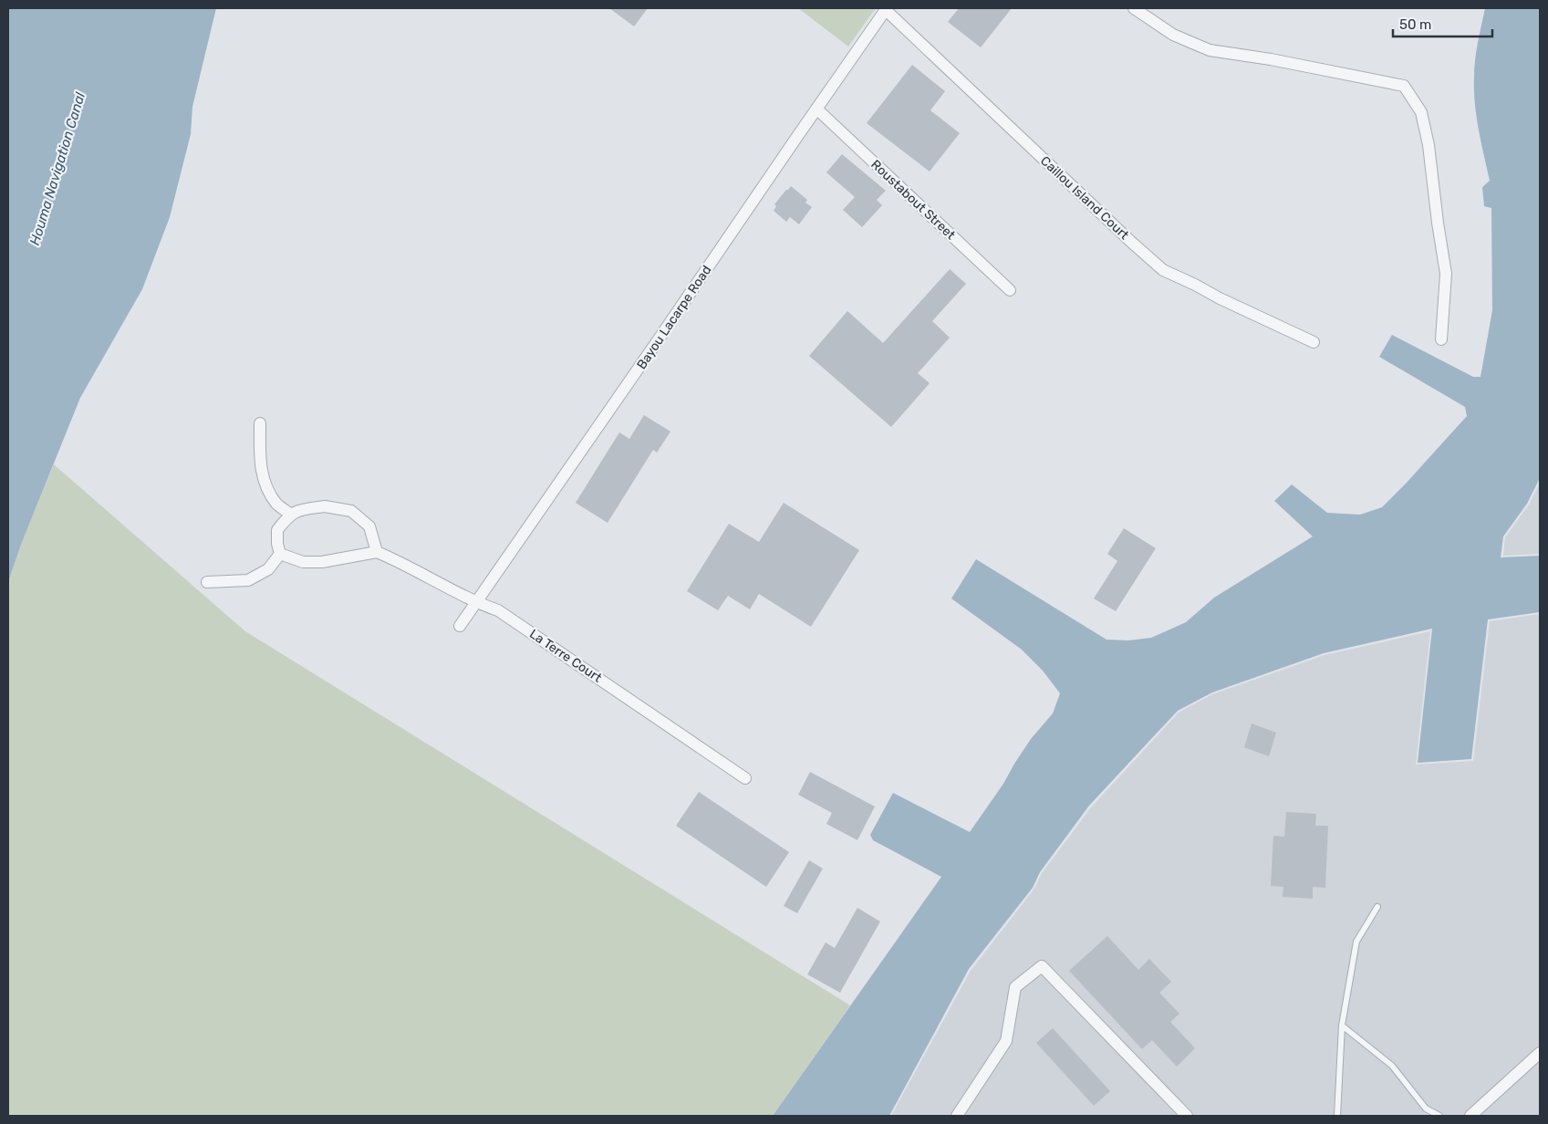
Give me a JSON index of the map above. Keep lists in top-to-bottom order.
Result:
{
  "streets": {
    "street": [
      "Caillou Island Court",
      "Roustabout Street",
      "Bayou Lacarpe Road",
      "La Terre Court"
    ]
  },
  "crossings": [
    ["Caillou Island Court", "Bayou Lacarpe Road"],
    ["Roustabout Street", "Bayou Lacarpe Road"],
    ["Bayou Lacarpe Road", "La Terre Court"]
  ],
  "water": ["Houma Navigation Canal"],
  "scale_bar": "50 m"
}
